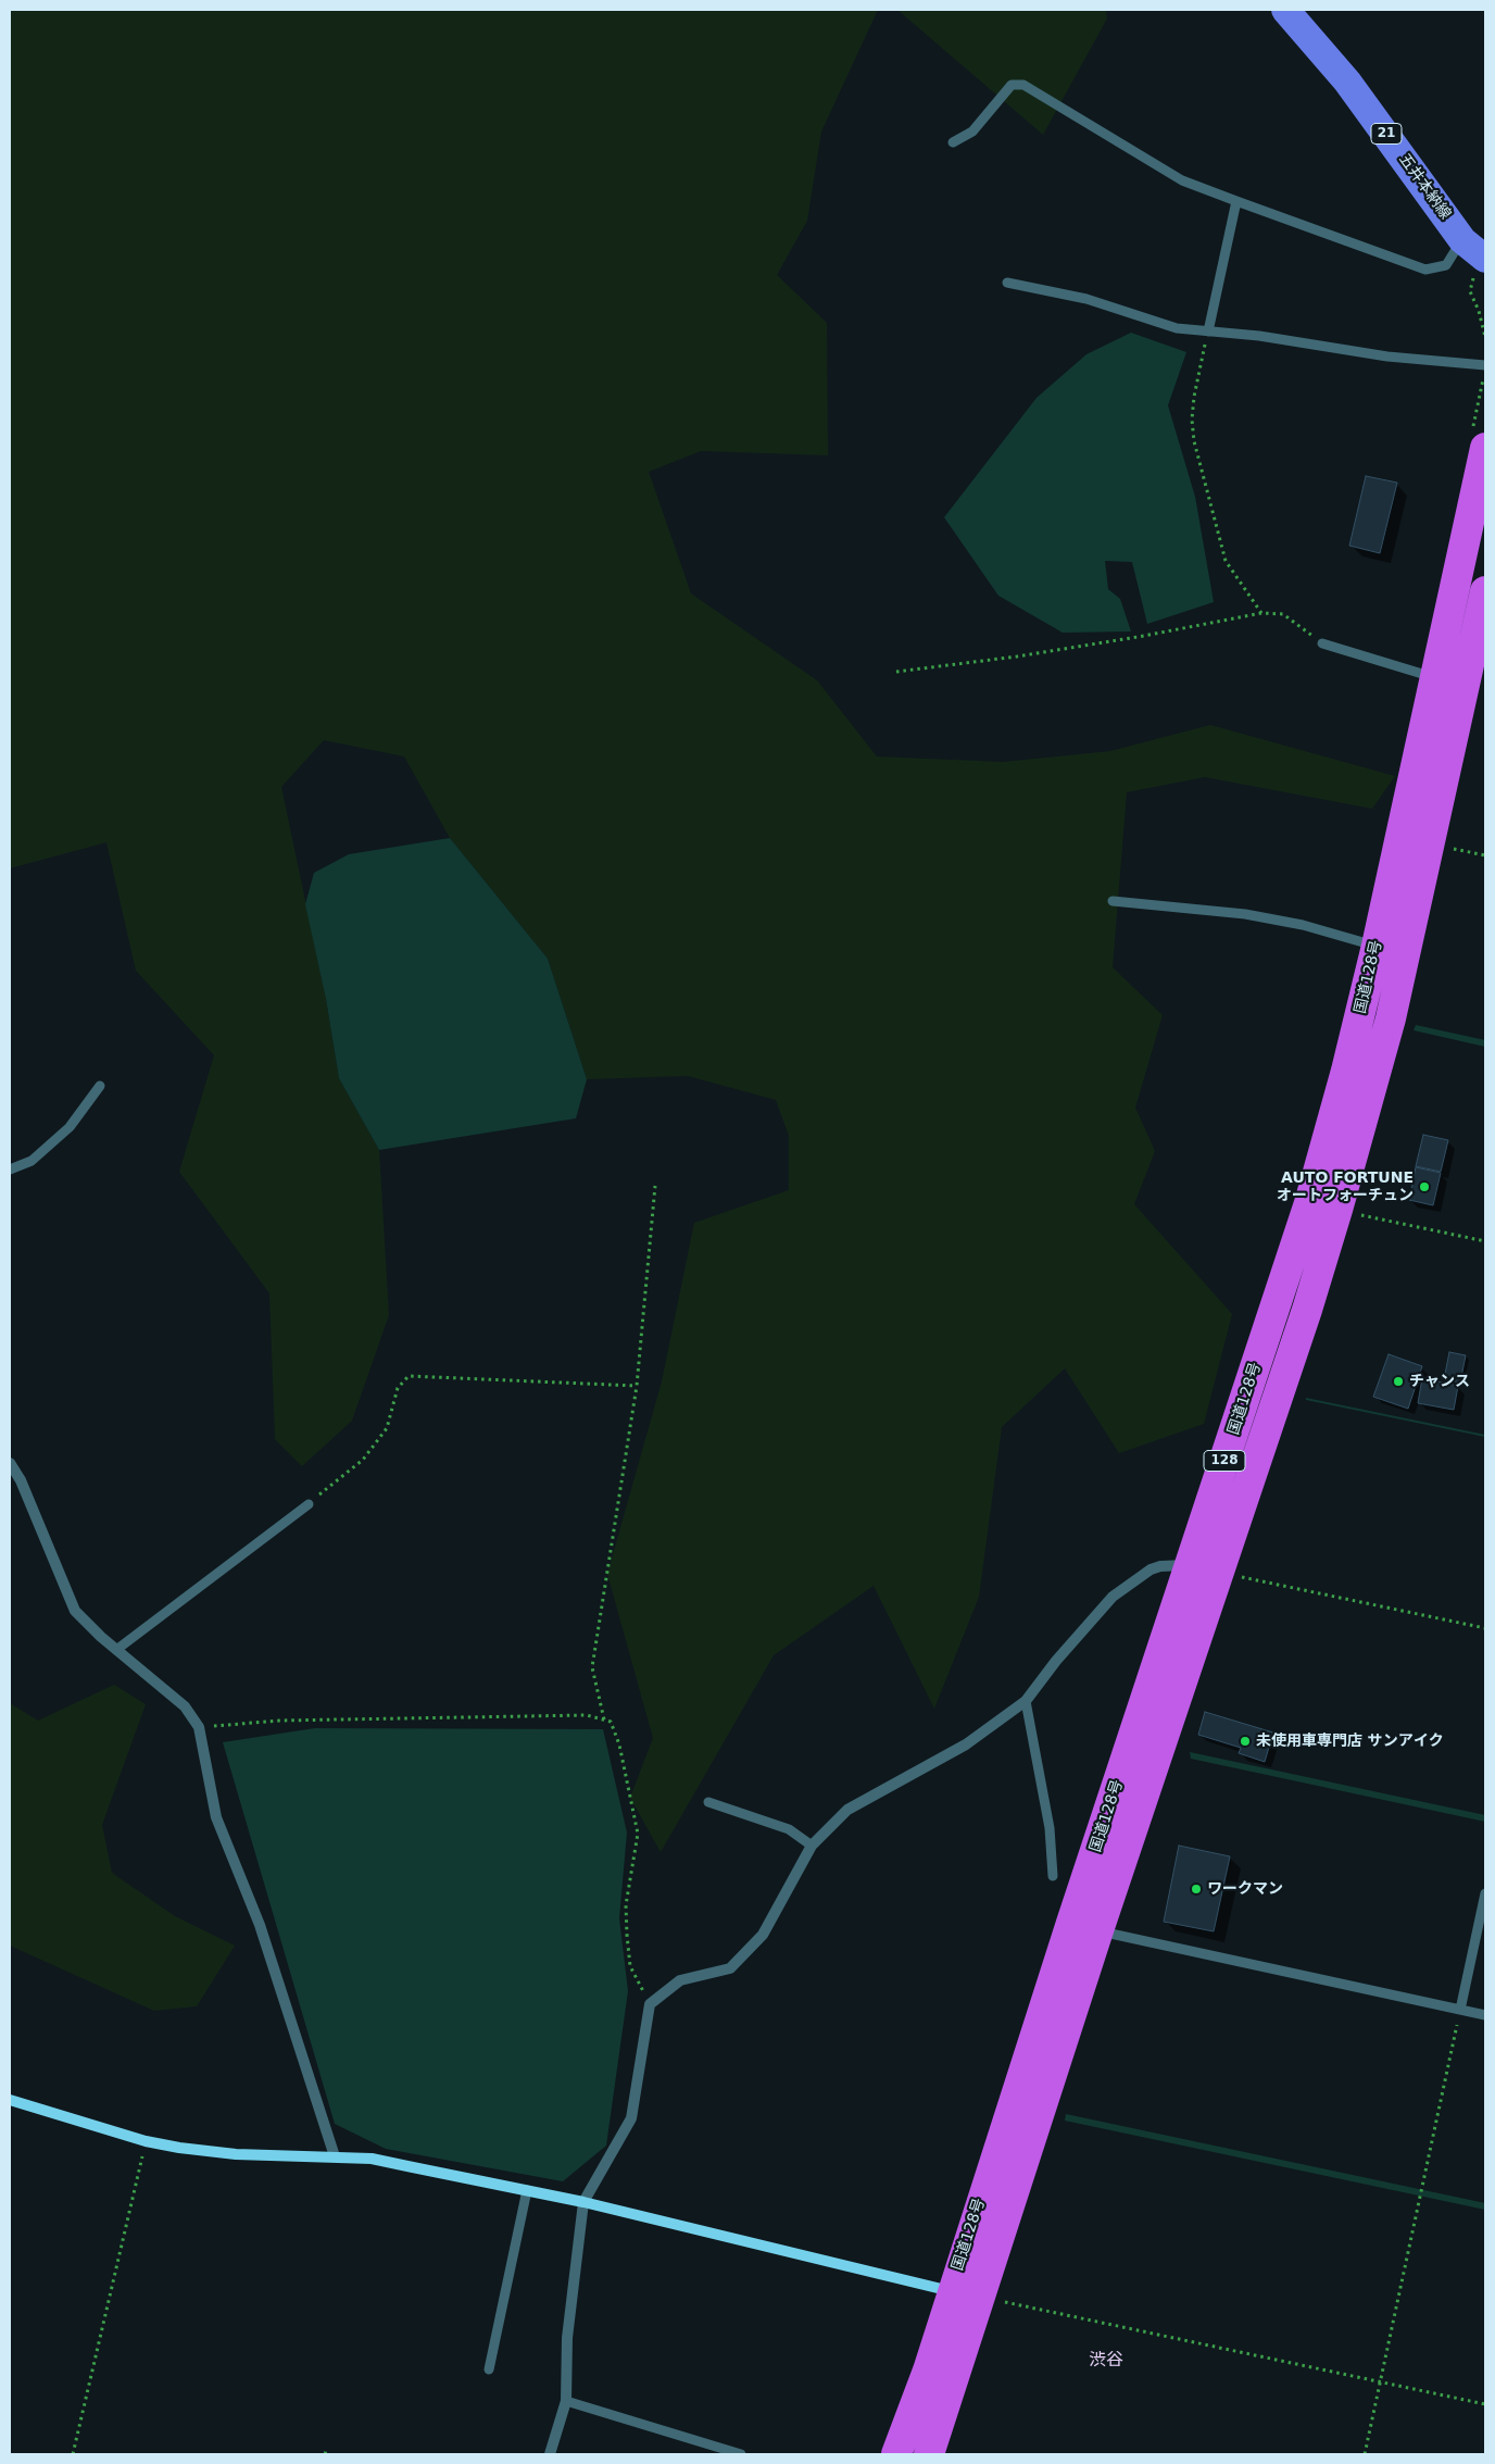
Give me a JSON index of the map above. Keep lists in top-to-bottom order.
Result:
{
  "streets": {
    "highway": ["国道128号", "128"],
    "main road": ["21", "五井本納線"]
  },
  "districts": ["渋谷"],
  "places": [
    "AUTO FORTUNE オートフォーチュン",
    "チャンス",
    "未使用車専門店 サンアイク",
    "ワークマン"
  ]
}
